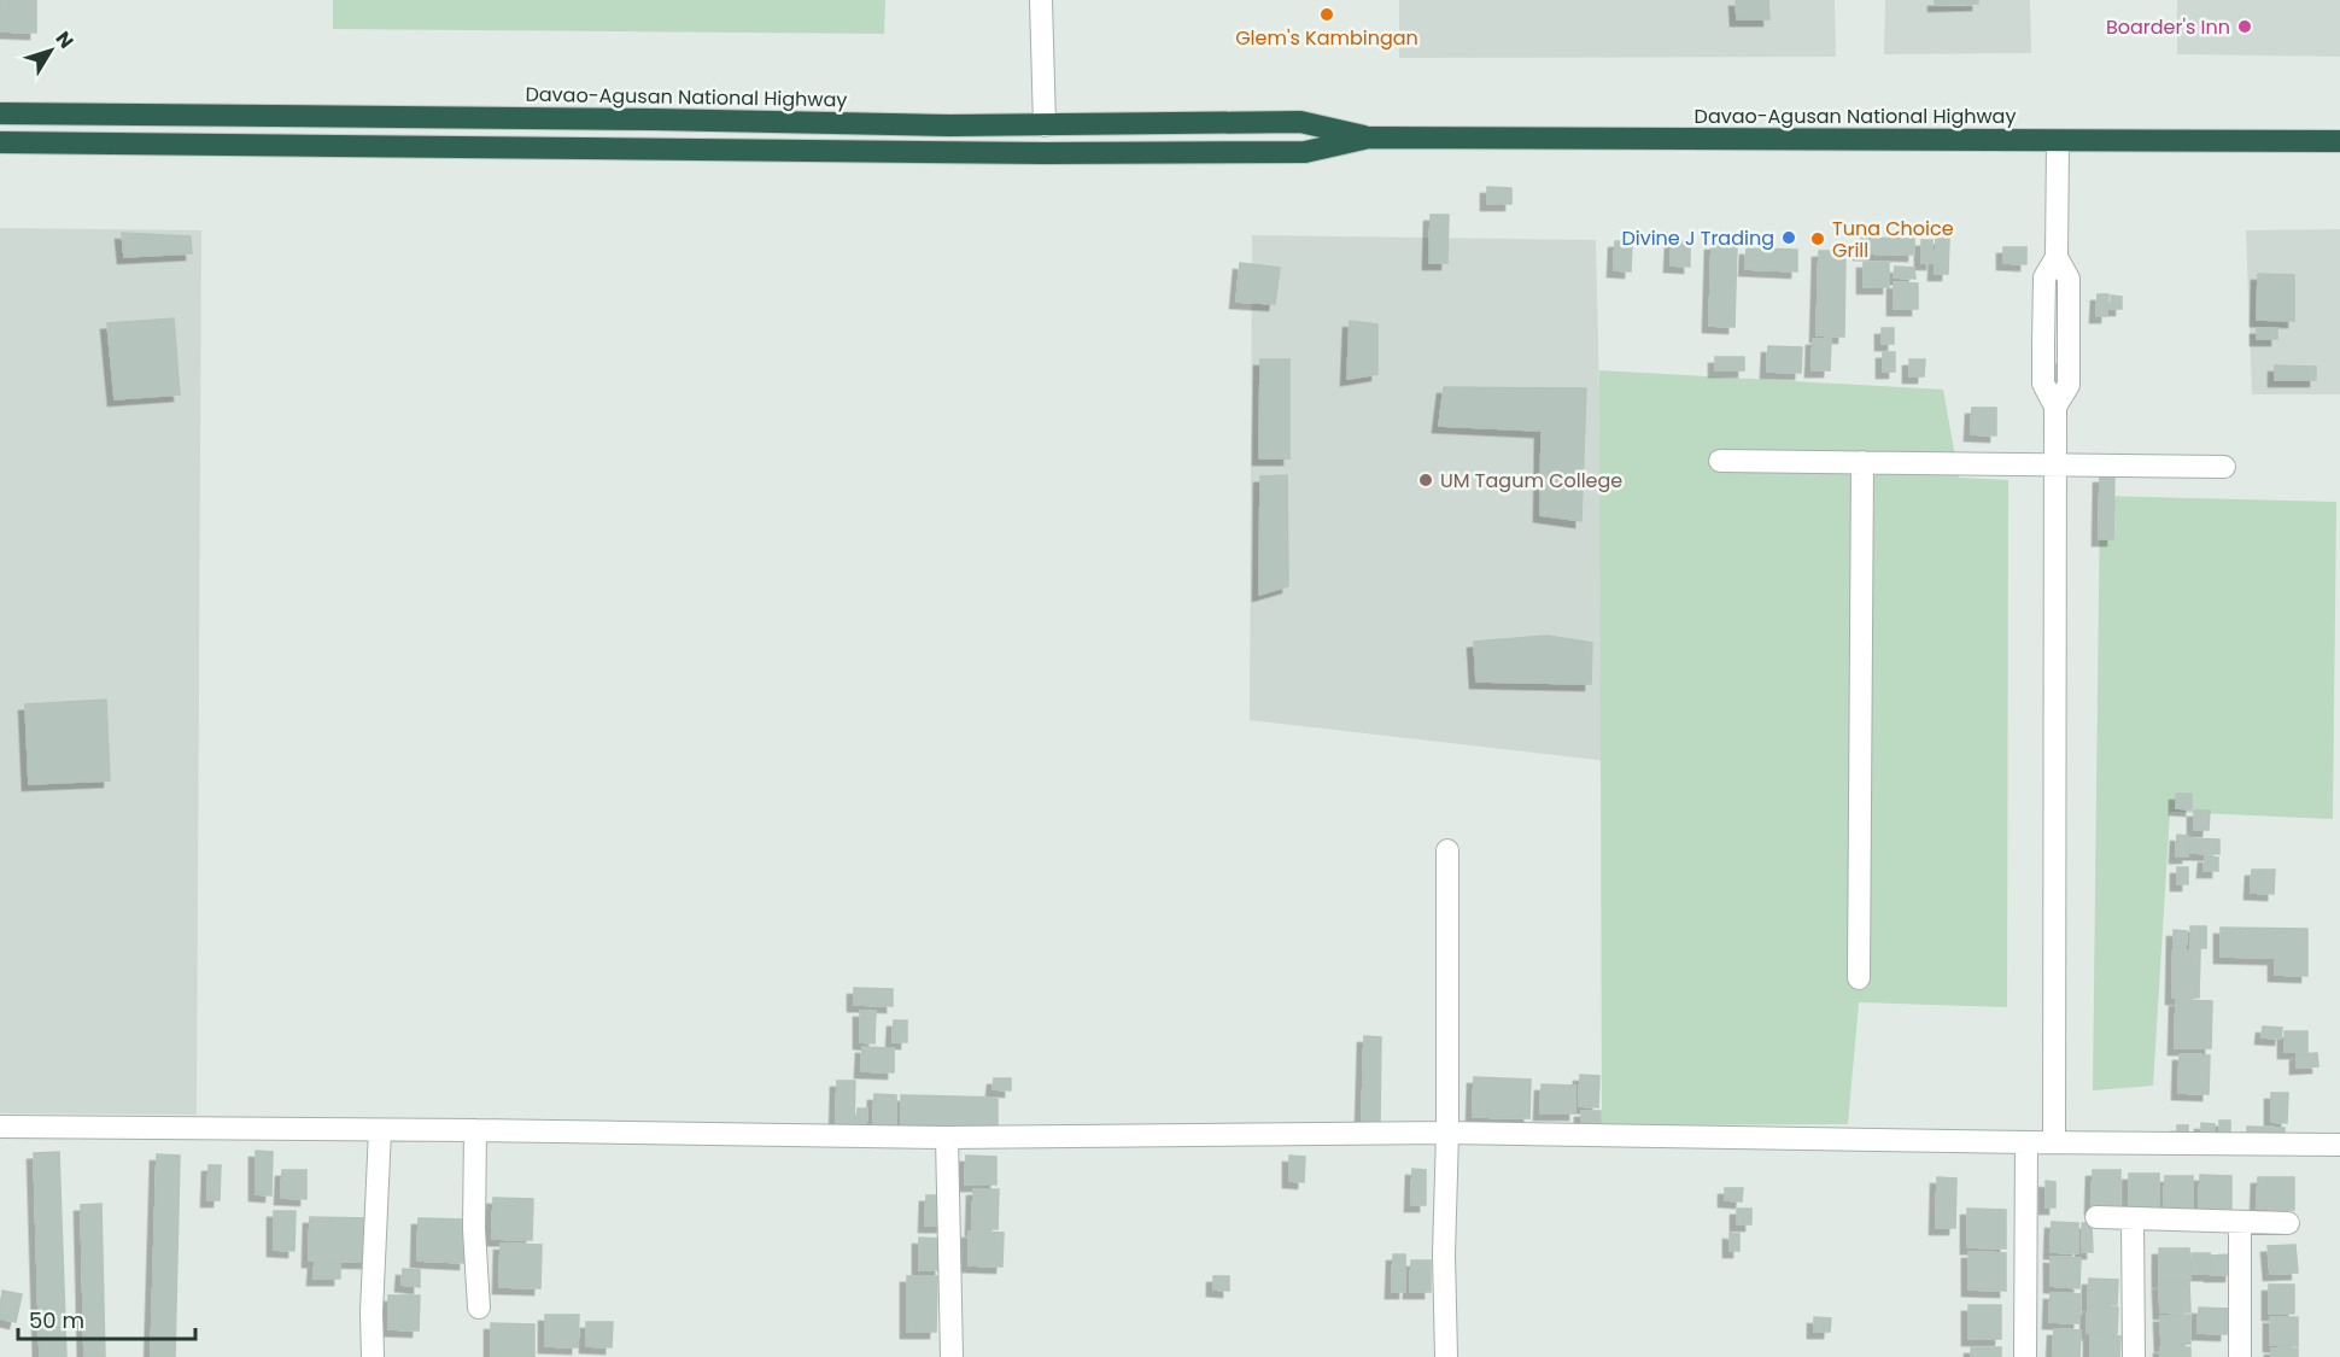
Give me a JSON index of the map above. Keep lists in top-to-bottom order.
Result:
{
  "streets": {
    "highway": ["Davao-Agusan National Highway"]
  },
  "places": [
    "Glem's Kambingan",
    "Boarder's Inn",
    "Divine J Trading",
    "Tuna Choice Grill",
    "UM Tagum College"
  ],
  "scale_bar": "50 m",
  "north": "top right"
}
